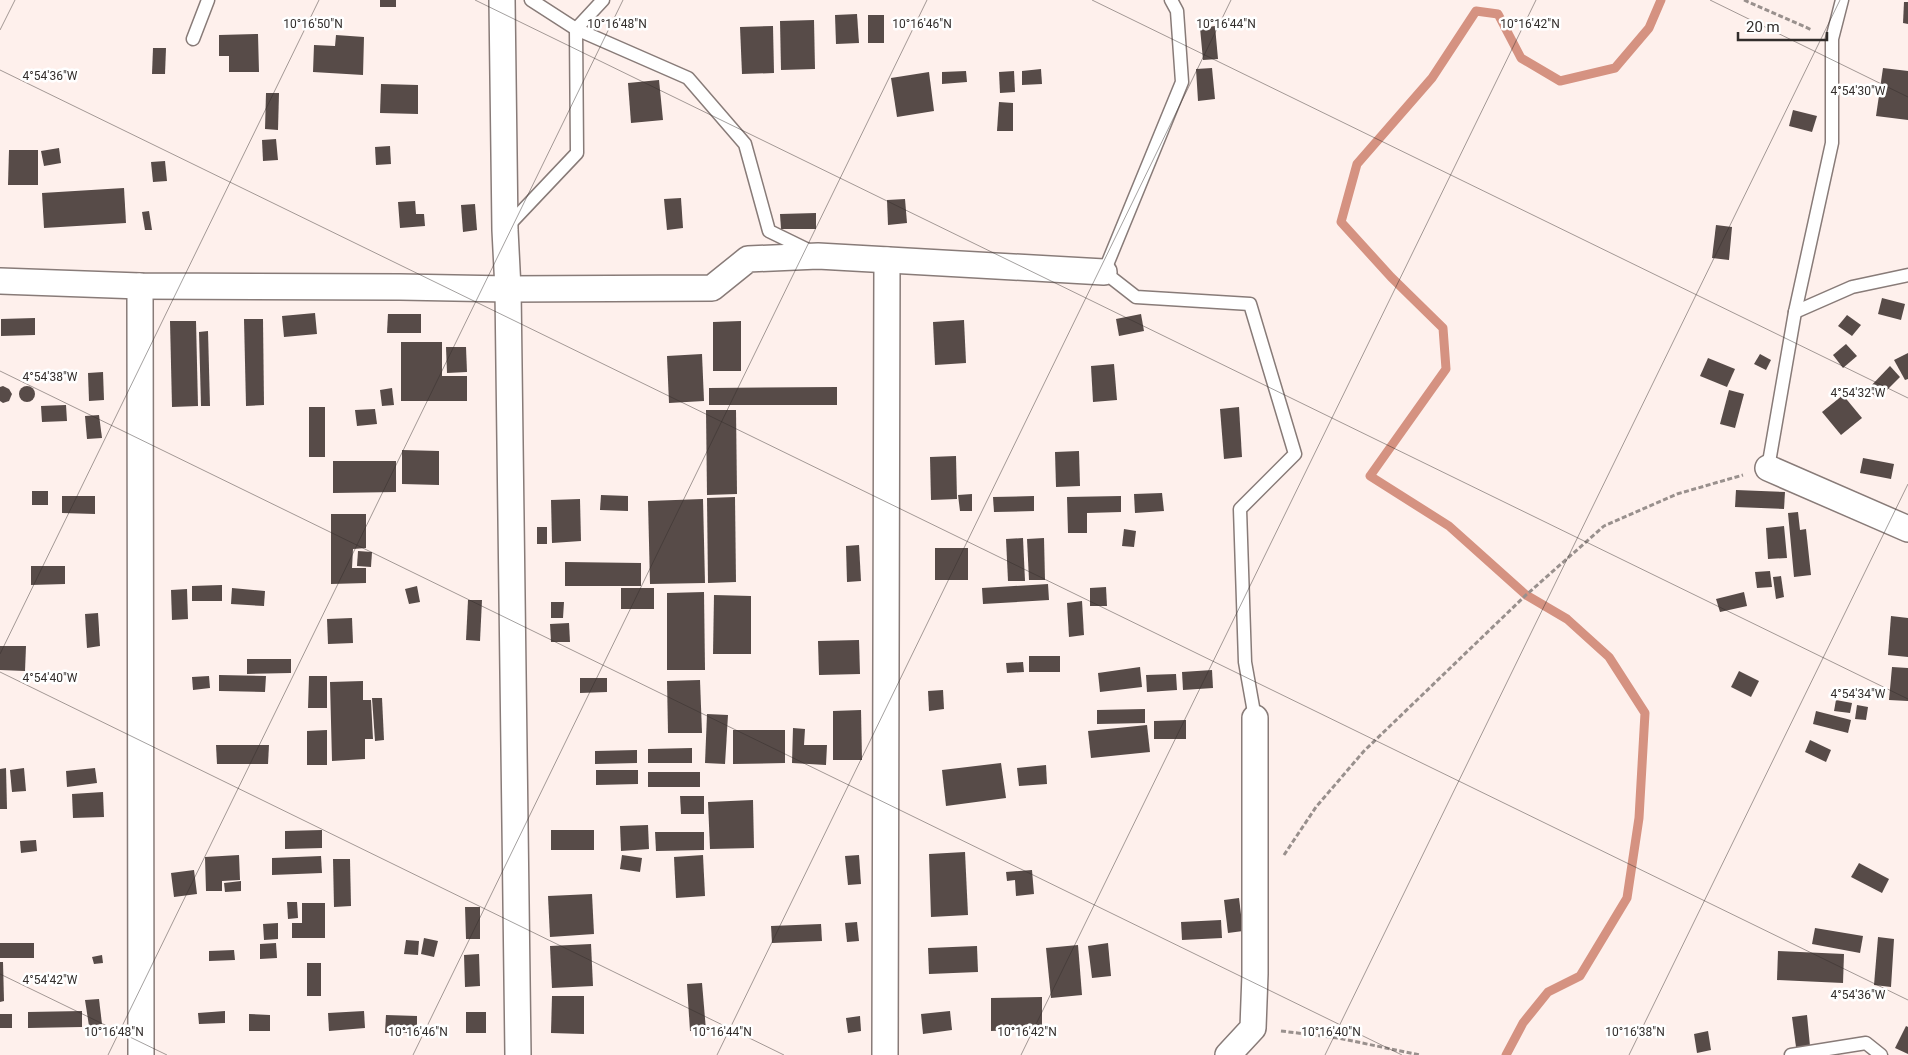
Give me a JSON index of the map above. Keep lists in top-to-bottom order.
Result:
{
  "scale_bar": "20 m",
  "coordinates": [
    "10°16'50\"N",
    "10°16'48\"N",
    "10°16'46\"N",
    "10°16'44\"N",
    "10°16'42\"N",
    "4°54'36\"W",
    "4°54'30\"W",
    "4°54'38\"W",
    "4°54'32\"W",
    "4°54'40\"W",
    "4°54'34\"W",
    "4°54'42\"W",
    "10°16'40\"N",
    "10°16'38\"N"
  ]
}
